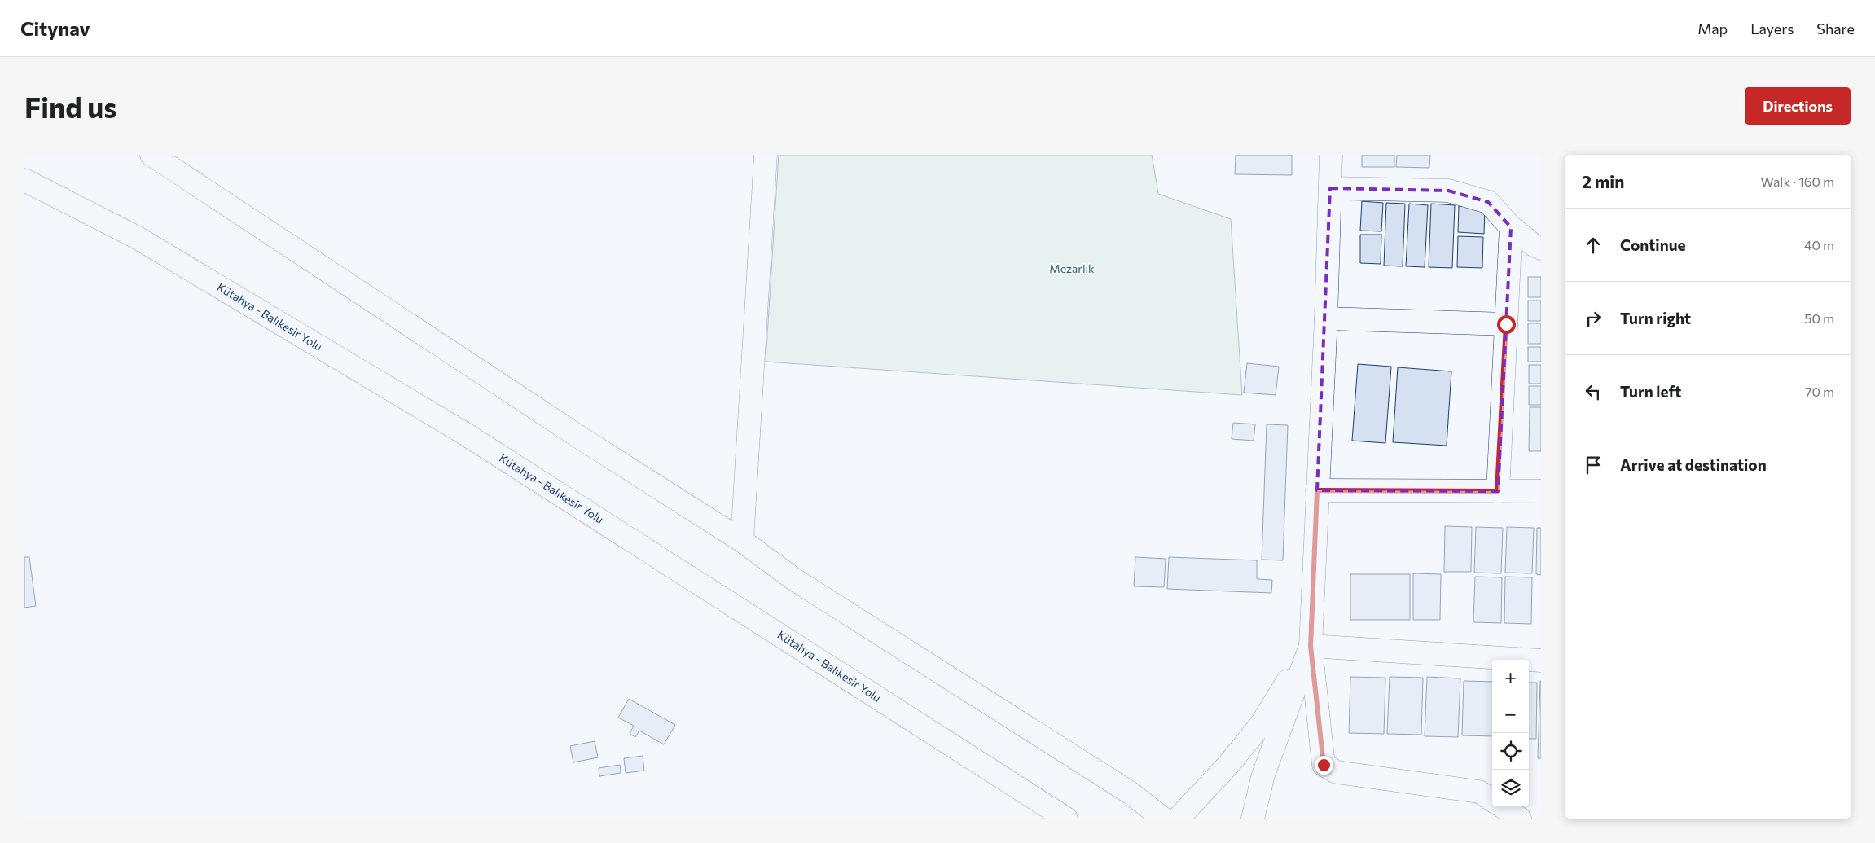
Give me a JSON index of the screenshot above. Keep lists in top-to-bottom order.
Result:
{
  "streets": {
    "main road": ["Kütahya - Balıkesir Yolu"]
  },
  "parks": ["Mezarlık"],
  "page": {
    "header": "Citynav",
    "nav": ["Map", "Layers", "Share"],
    "buttons": "Directions",
    "title": "Find us",
    "heading": ["2 min", "Walk · 160 m"],
    "list": [
      ["Continue", "40 m"],
      ["Turn right", "50 m"],
      ["Turn left", "70 m"],
      "Arrive at destination"
    ],
    "map_buttons": ["+", "−"]
  }
}
